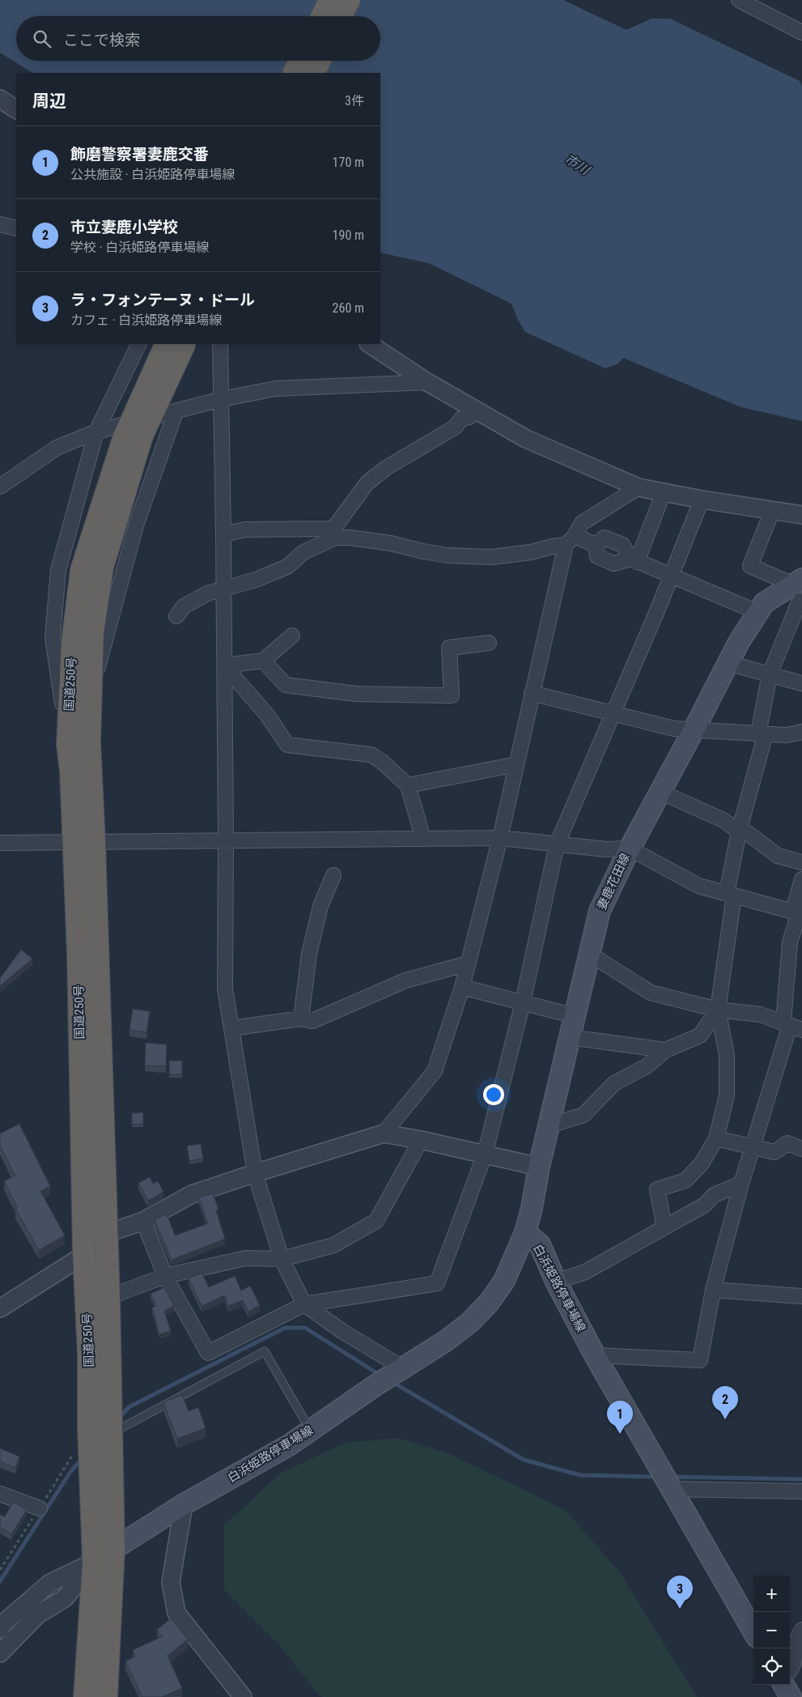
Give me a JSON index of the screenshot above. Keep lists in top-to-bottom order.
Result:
{
  "streets": {
    "highway": ["国道250号"],
    "main road": ["妻鹿花田線", "白浜姫路停車場線"]
  },
  "crossings": [
    ["国道250号", "白浜姫路停車場線"],
    ["妻鹿花田線", "白浜姫路停車場線"]
  ],
  "water": ["市川"],
  "page": {
    "search": "ここで検索",
    "heading": ["周辺", "3件"],
    "list": [
      {
        "mark": "1",
        "name": "飾磨警察署妻鹿交番",
        "note": "公共施設 · 白浜姫路停車場線",
        "value": "170 m"
      },
      {
        "mark": "2",
        "name": "市立妻鹿小学校",
        "note": "学校 · 白浜姫路停車場線",
        "value": "190 m"
      },
      {
        "mark": "3",
        "name": "ラ・フォンテーヌ・ドール",
        "note": "カフェ · 白浜姫路停車場線",
        "value": "260 m"
      }
    ],
    "pins": ["2", "1", "3"],
    "map_buttons": ["+", "−"]
  }
}
